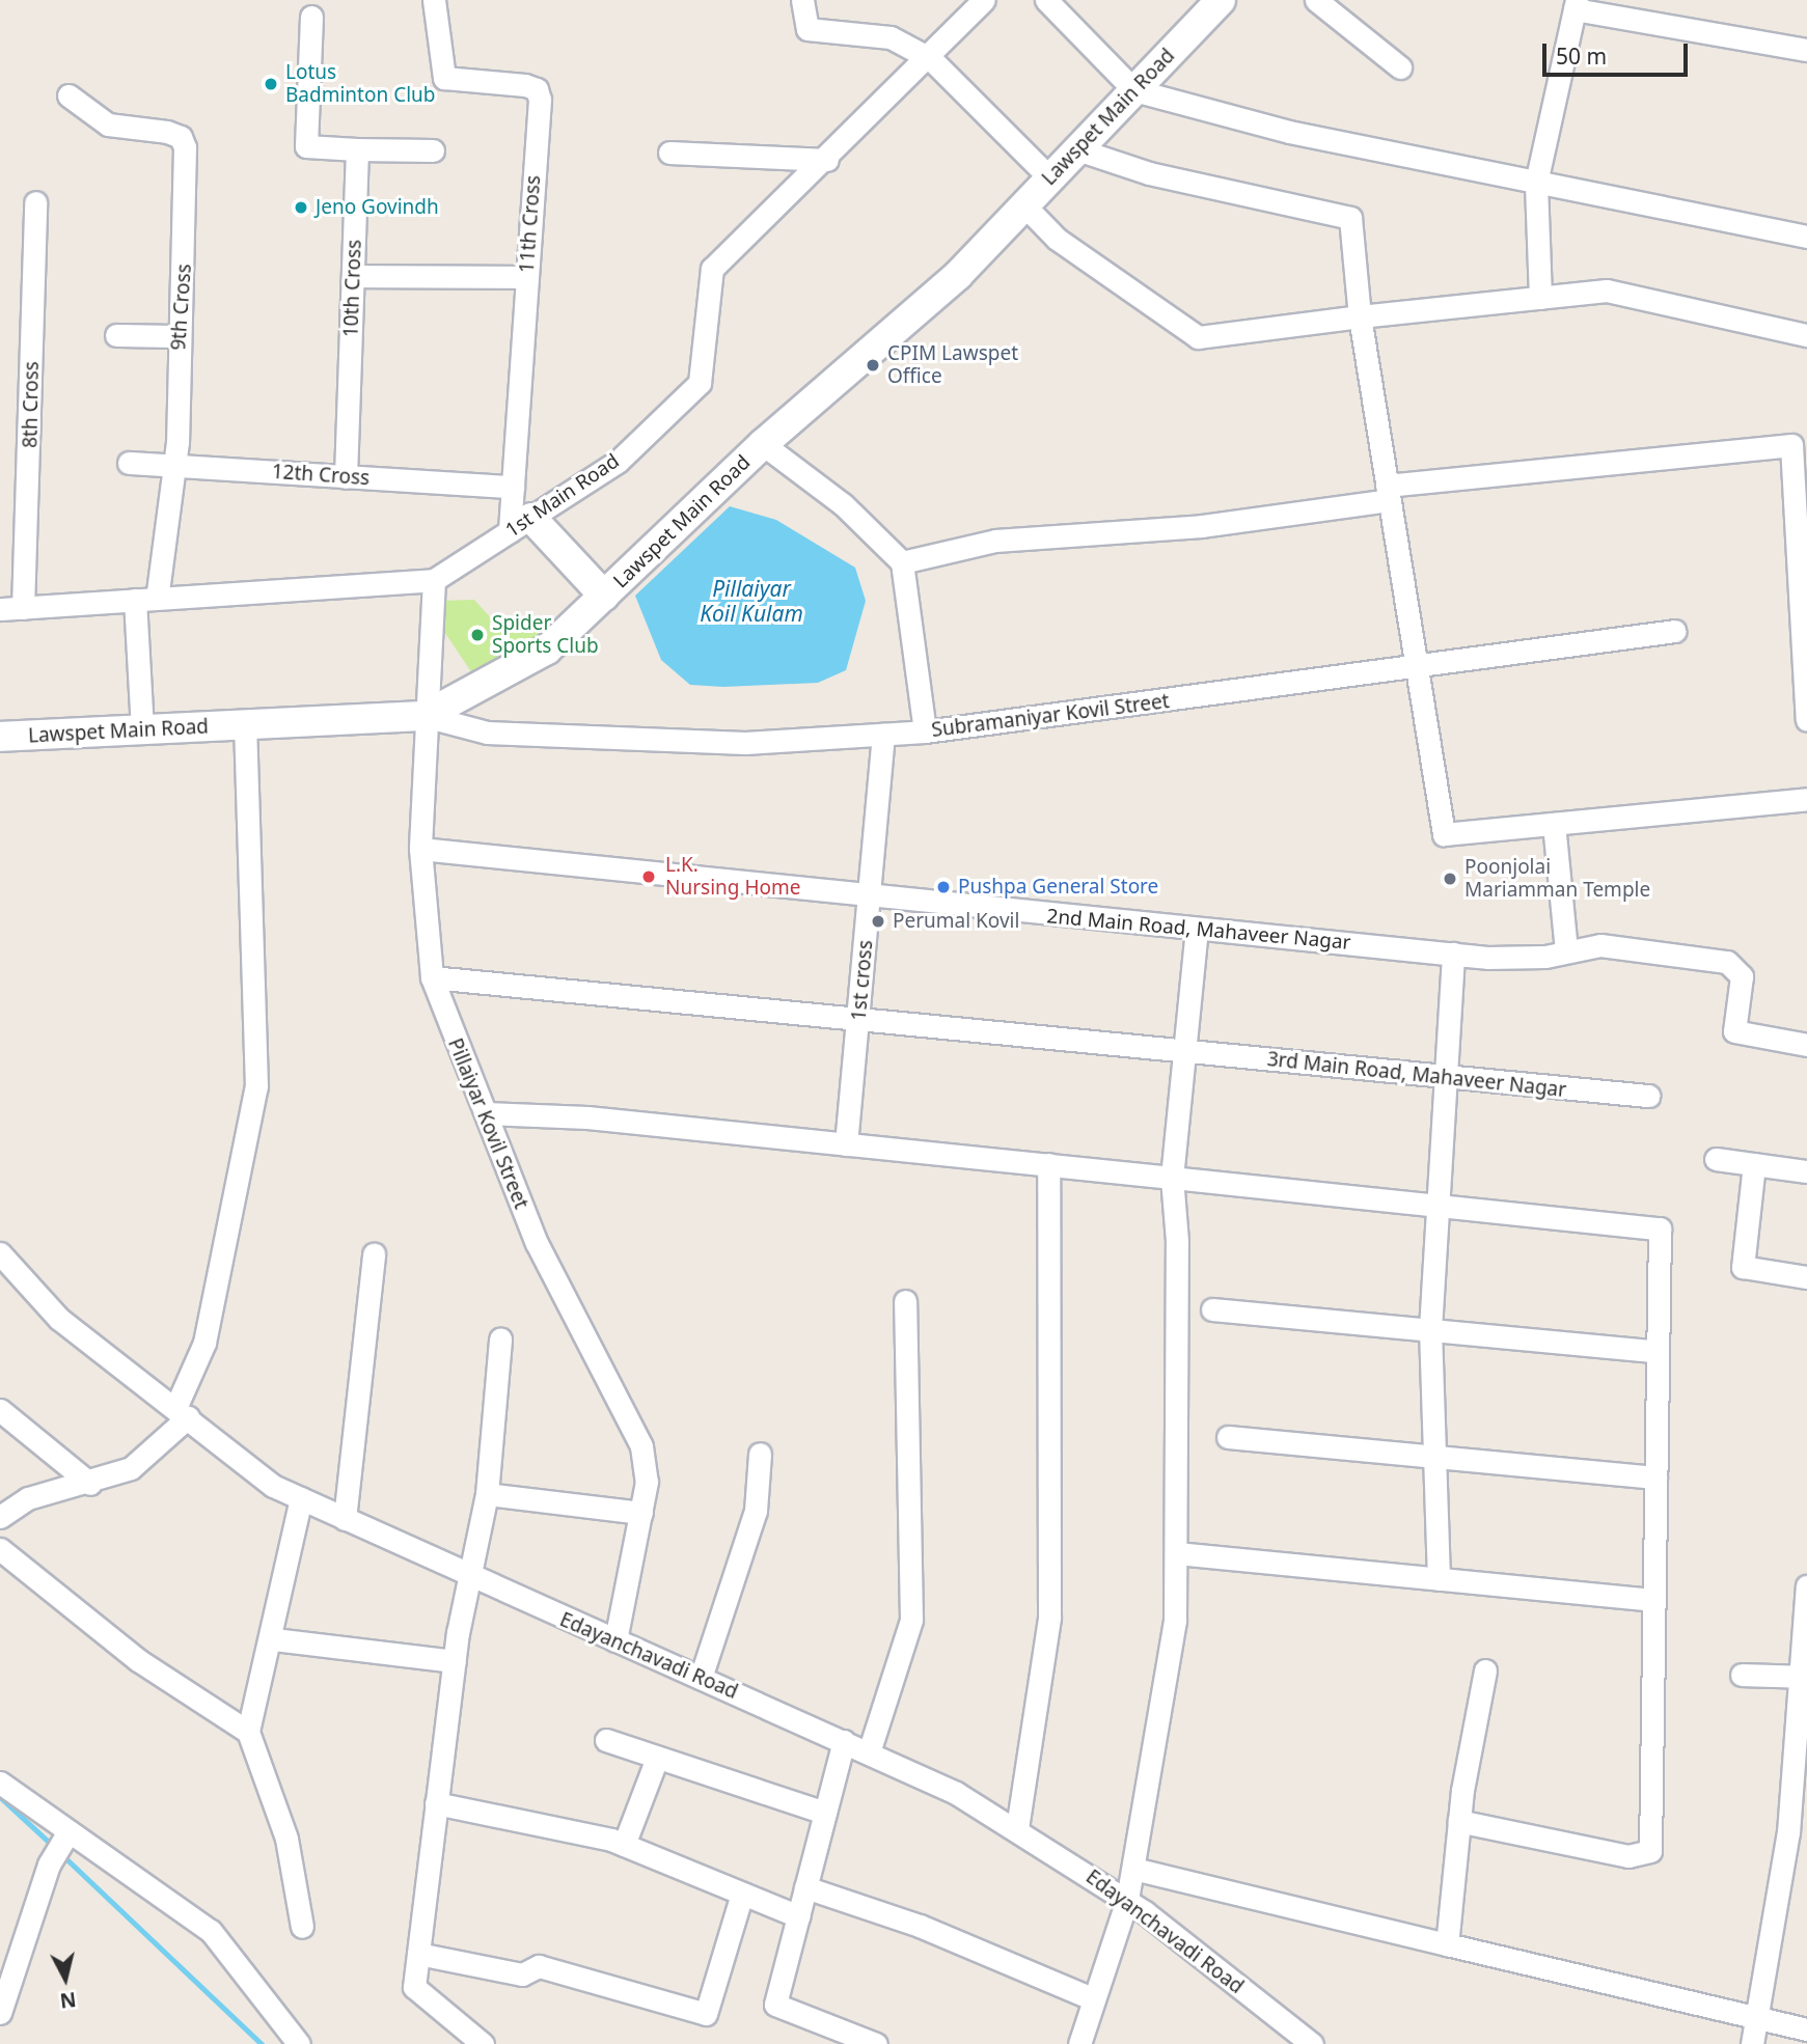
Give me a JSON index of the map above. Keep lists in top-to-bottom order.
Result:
{
  "streets": {
    "street": [
      "Lawspet Main Road",
      "11th Cross",
      "10th Cross",
      "9th Cross",
      "8th Cross",
      "12th Cross",
      "1st Main Road",
      "Subramaniyar Kovil Street",
      "2nd Main Road, Mahaveer Nagar",
      "1st cross",
      "3rd Main Road, Mahaveer Nagar",
      "Pillaiyar Kovil Street",
      "Edayanchavadi Road"
    ]
  },
  "crossings": [
    ["Lawspet Main Road", "9th Cross"],
    ["Lawspet Main Road", "Subramaniyar Kovil Street"],
    ["Lawspet Main Road", "Pillaiyar Kovil Street"],
    ["11th Cross", "12th Cross"],
    ["11th Cross", "1st Main Road"],
    ["10th Cross", "12th Cross"],
    ["9th Cross", "12th Cross"],
    ["9th Cross", "1st Main Road"],
    ["8th Cross", "1st Main Road"],
    ["1st Main Road", "Pillaiyar Kovil Street"],
    ["Subramaniyar Kovil Street", "1st cross"],
    ["Subramaniyar Kovil Street", "Pillaiyar Kovil Street"],
    ["2nd Main Road, Mahaveer Nagar", "1st cross"],
    ["2nd Main Road, Mahaveer Nagar", "Pillaiyar Kovil Street"],
    ["1st cross", "3rd Main Road, Mahaveer Nagar"],
    ["3rd Main Road, Mahaveer Nagar", "Pillaiyar Kovil Street"],
    ["Pillaiyar Kovil Street", "Edayanchavadi Road"]
  ],
  "water": ["Pillaiyar Koil Kulam"],
  "places": [
    "Lotus Badminton Club",
    "Jeno Govindh",
    "CPIM Lawspet Office",
    "Spider Sports Club",
    "L.K. Nursing Home",
    "Poonjolai Mariamman Temple",
    "Pushpa General Store",
    "Perumal Kovil"
  ],
  "scale_bar": "50 m",
  "north": "bottom"
}
